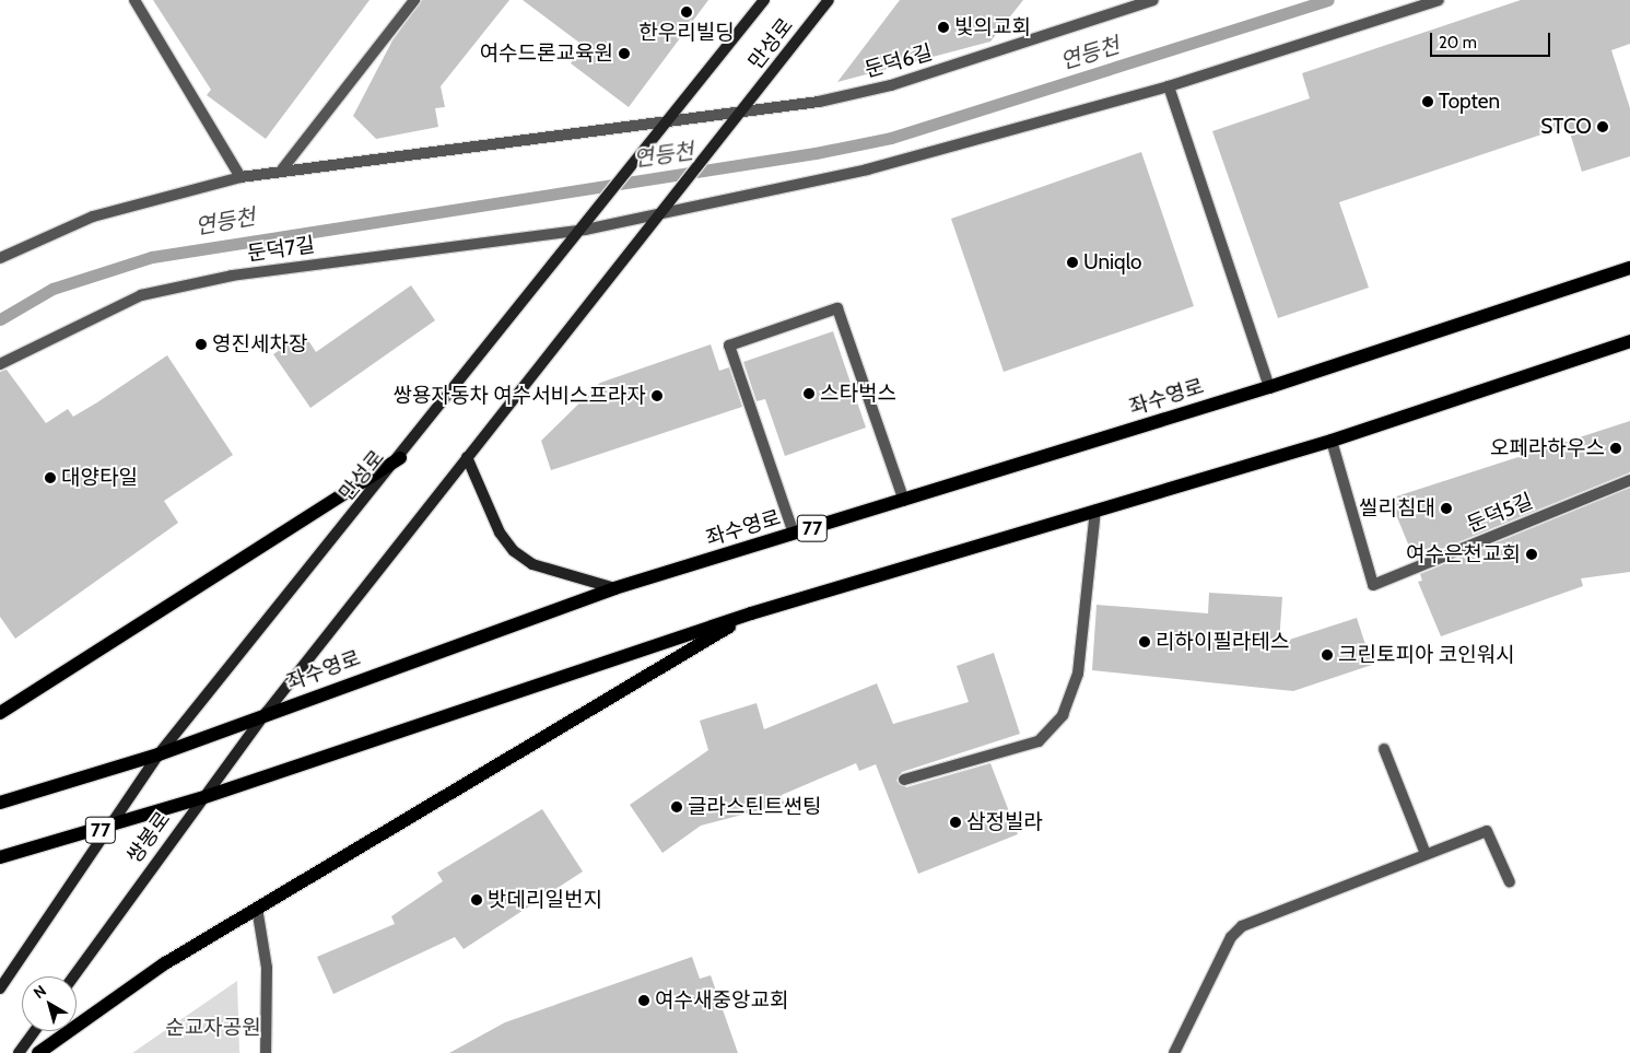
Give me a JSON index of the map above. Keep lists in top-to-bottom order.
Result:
{
  "streets": {
    "main road": ["좌수영로", "77"],
    "street": [
      "만성로",
      "둔덕6길",
      "둔덕7길",
      "둔덕5길",
      "쌍봉로"
    ]
  },
  "crossings": [
    ["만성로", "둔덕6길"],
    ["만성로", "둔덕7길"],
    ["만성로", "좌수영로"],
    ["만성로", "쌍봉로"],
    ["좌수영로", "쌍봉로"],
    ["둔덕5길", "77"],
    ["77", "쌍봉로"]
  ],
  "water": ["연등천"],
  "parks": ["순교자공원"],
  "places": [
    "한우리빌딩",
    "빛의교회",
    "여수드론교육원",
    "Topten",
    "STCO",
    "Uniqlo",
    "영진세차장",
    "스타벅스",
    "쌍용자동차 여수서비스프라자",
    "오페라하우스",
    "대양타일",
    "씰리침대",
    "여수은천교회",
    "리하이필라테스",
    "크린토피아 코인워시",
    "글라스틴트썬팅",
    "삼정빌라",
    "밧데리일번지",
    "여수새중앙교회"
  ],
  "scale_bar": "20 m",
  "north": "top left"
}
